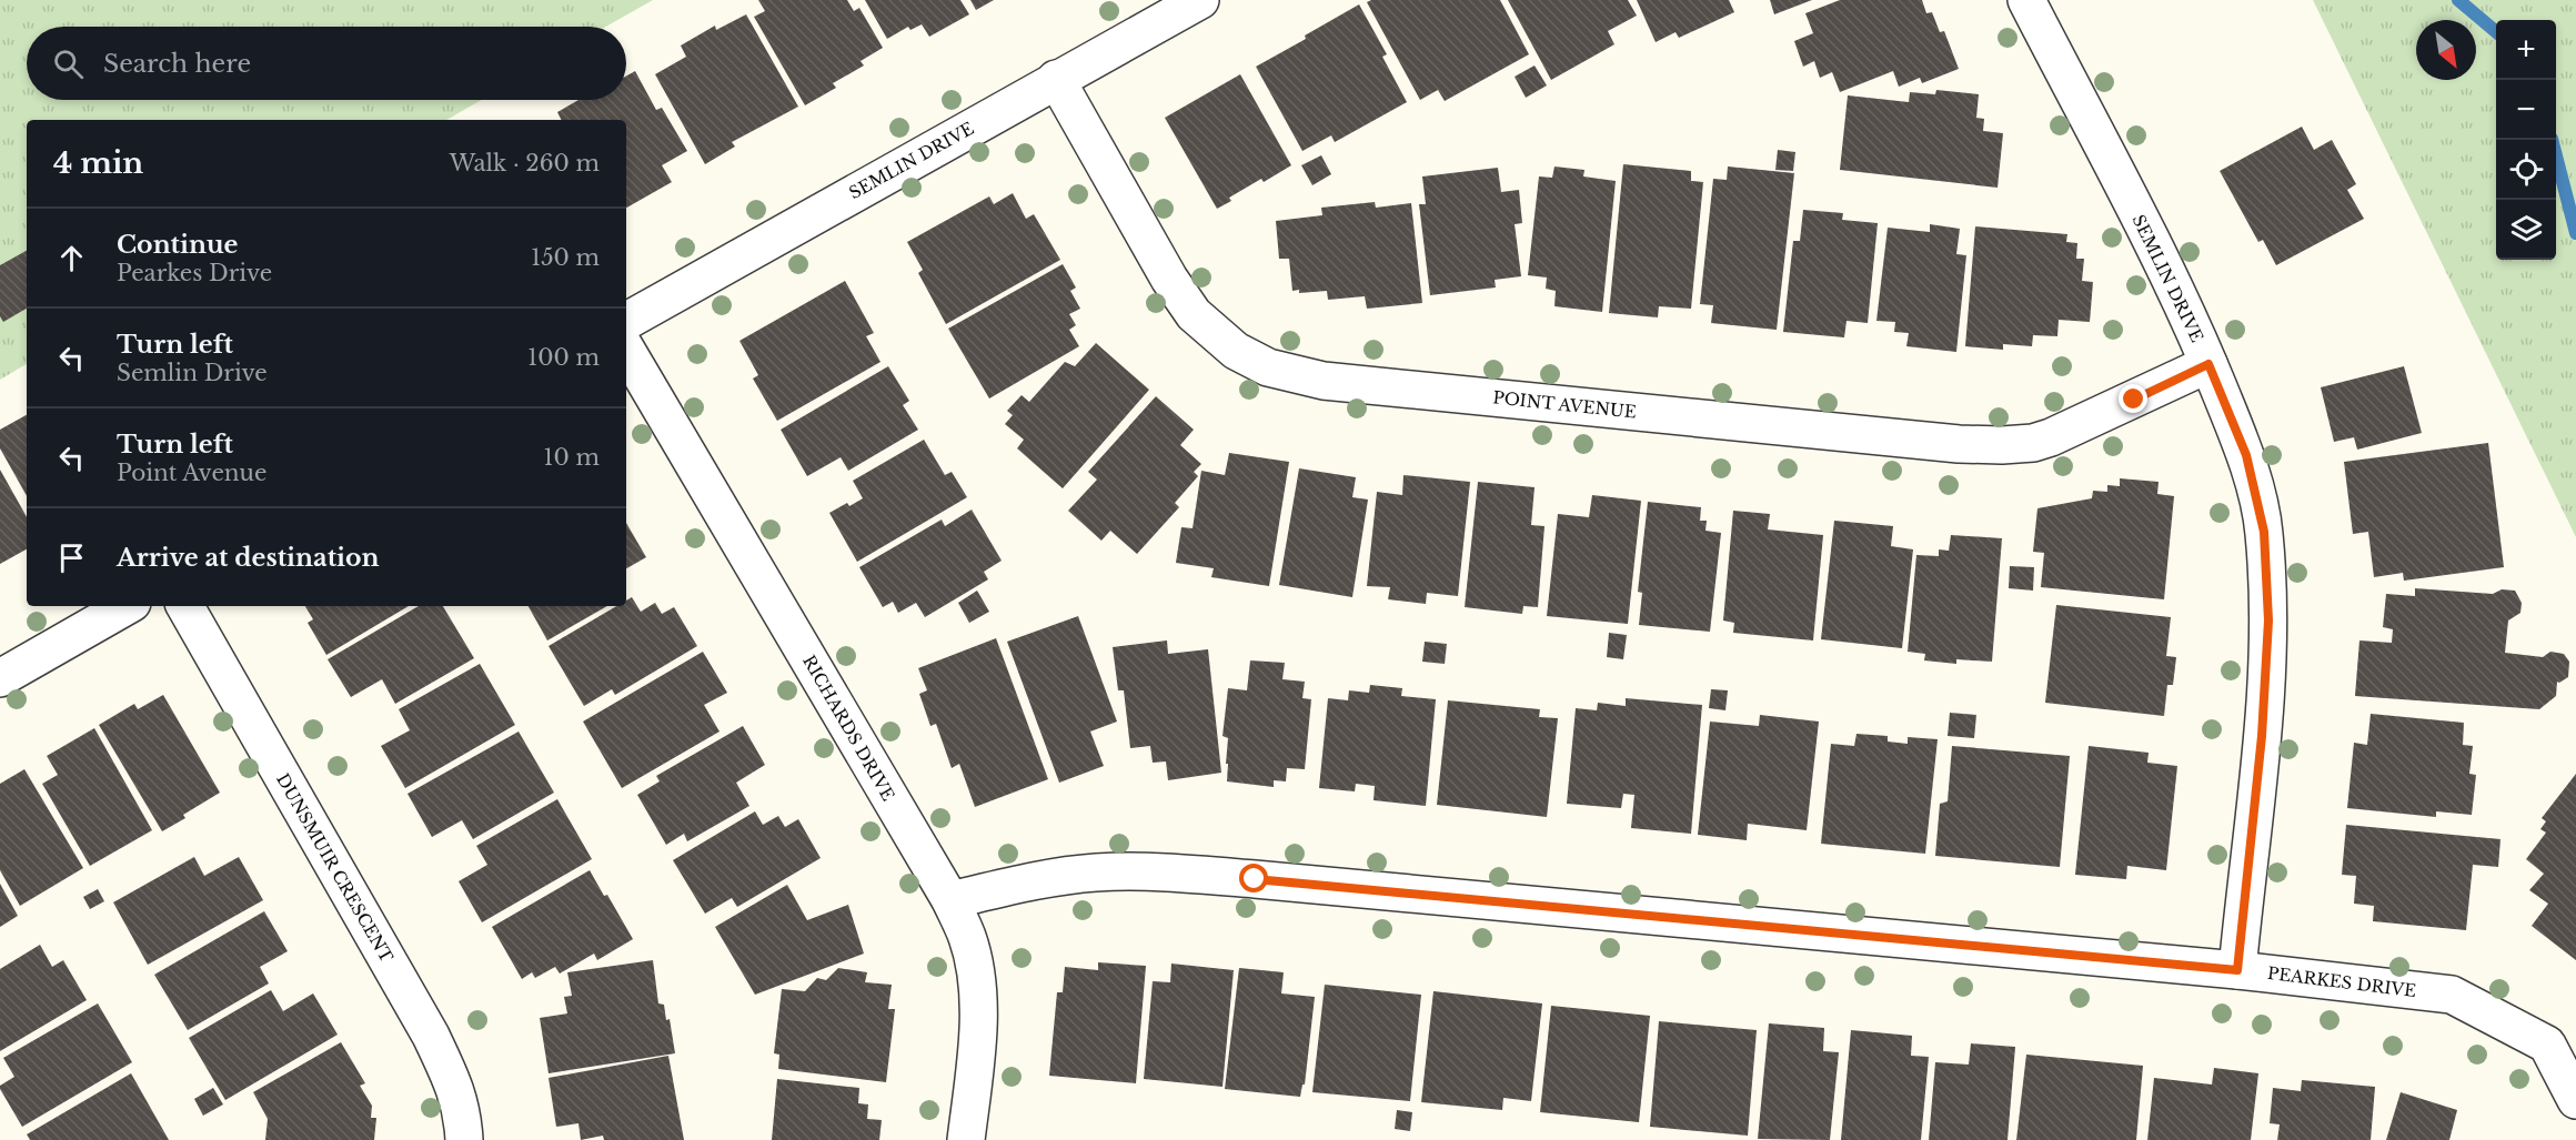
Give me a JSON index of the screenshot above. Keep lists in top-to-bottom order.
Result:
{
  "streets": {
    "street": [
      "SEMLIN DRIVE",
      "POINT AVENUE",
      "RICHARDS DRIVE",
      "DUNSMUIR CRESCENT",
      "PEARKES DRIVE"
    ]
  },
  "crossings": [
    ["SEMLIN DRIVE", "POINT AVENUE"],
    ["SEMLIN DRIVE", "PEARKES DRIVE"],
    ["RICHARDS DRIVE", "PEARKES DRIVE"]
  ],
  "north": "bottom right",
  "page": {
    "map_buttons": ["+", "−"],
    "search": "Search here",
    "heading": ["4 min", "Walk · 260 m"],
    "list": [
      ["Continue", "Pearkes Drive", "150 m"],
      ["Turn left", "Semlin Drive", "100 m"],
      ["Turn left", "Point Avenue", "10 m"],
      "Arrive at destination"
    ]
  }
}
